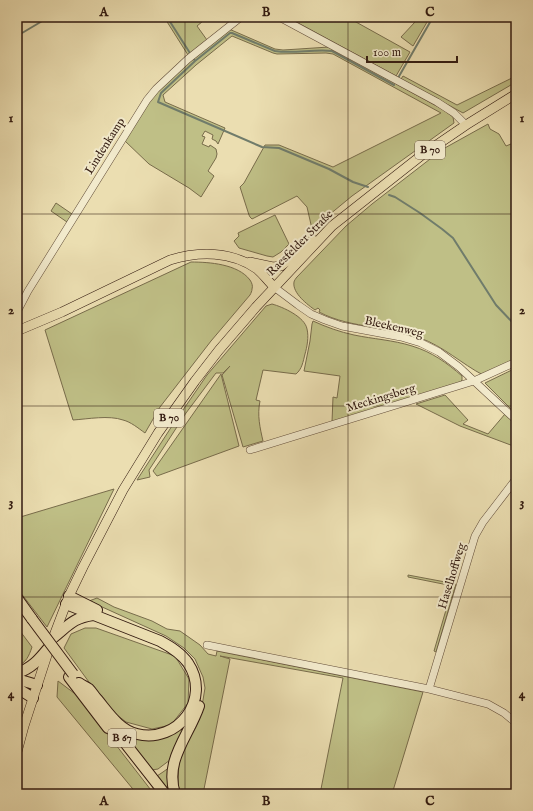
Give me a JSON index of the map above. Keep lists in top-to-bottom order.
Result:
{
  "streets": {
    "highway": ["B 67"],
    "main road": ["B 70", "Raesfelder Straße"],
    "street": [
      "Lindenkamp",
      "Bleekenweg",
      "Meckingsberg",
      "Haselhoffweg"
    ]
  },
  "crossings": [
    ["B 70", "Raesfelder Straße"],
    ["B 70", "Bleekenweg"],
    ["Raesfelder Straße", "Bleekenweg"],
    ["Bleekenweg", "Meckingsberg"]
  ],
  "scale_bar": "100 m",
  "grid": {
    "columns": ["A", "B", "C"],
    "rows": [
      "1",
      "2",
      "3",
      "4"
    ]
  }
}
